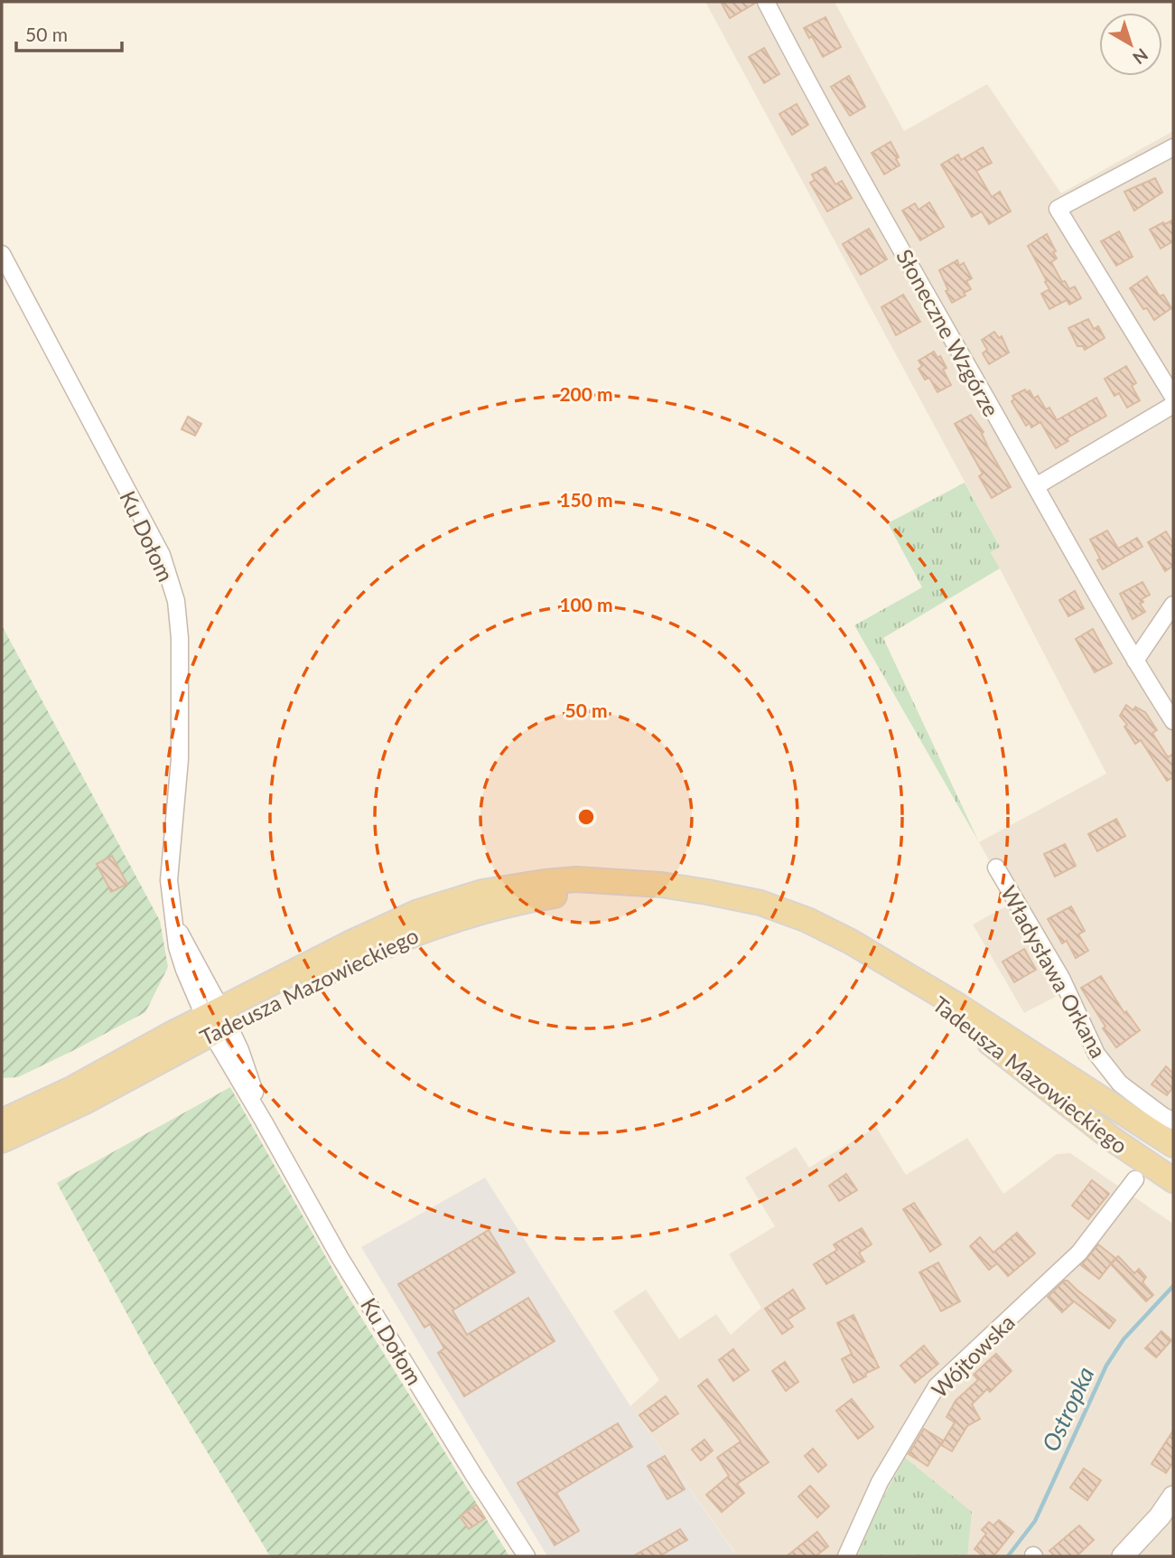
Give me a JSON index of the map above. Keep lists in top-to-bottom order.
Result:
{
  "streets": {
    "main road": ["Tadeusza Mazowieckiego"],
    "street": [
      "Słoneczne Wzgórze",
      "Ku Dołom",
      "Władysława Orkana",
      "Wójtowska"
    ]
  },
  "crossings": [
    ["Ku Dołom", "Tadeusza Mazowieckiego"]
  ],
  "water": ["Ostropka"],
  "scale_bar": "50 m",
  "north": "bottom right",
  "rings": [
    "200 m",
    "150 m",
    "100 m",
    "50 m"
  ]
}
